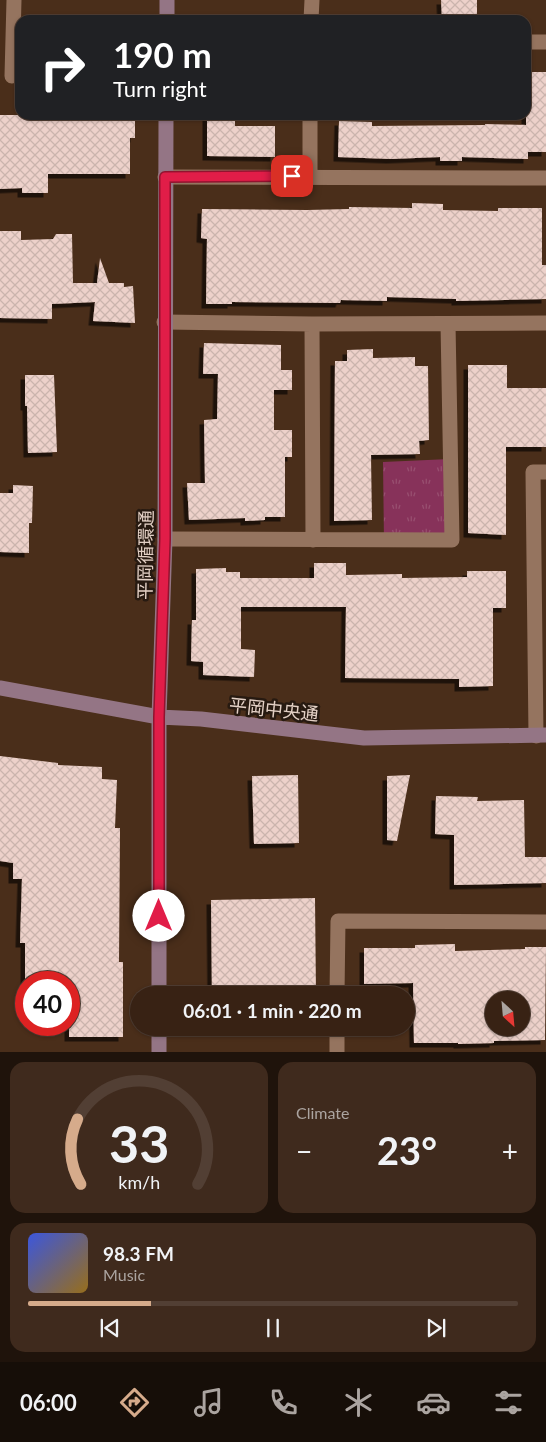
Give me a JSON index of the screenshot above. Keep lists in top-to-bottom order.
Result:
{
  "streets": {
    "street": ["平岡循環通", "平岡中央通"]
  },
  "crossings": [
    ["平岡循環通", "平岡中央通"]
  ],
  "north": "bottom right",
  "page": {
    "turn": ["190 m", "Turn right"],
    "limit": "40",
    "trip": "06:01 · 1 min · 220 m",
    "tile": "Climate",
    "heat": ["−", "23°", "+"],
    "song": ["98.3 FM", "Music"],
    "tabs": "06:00",
    "gauge": ["33", "km/h"]
  }
}
